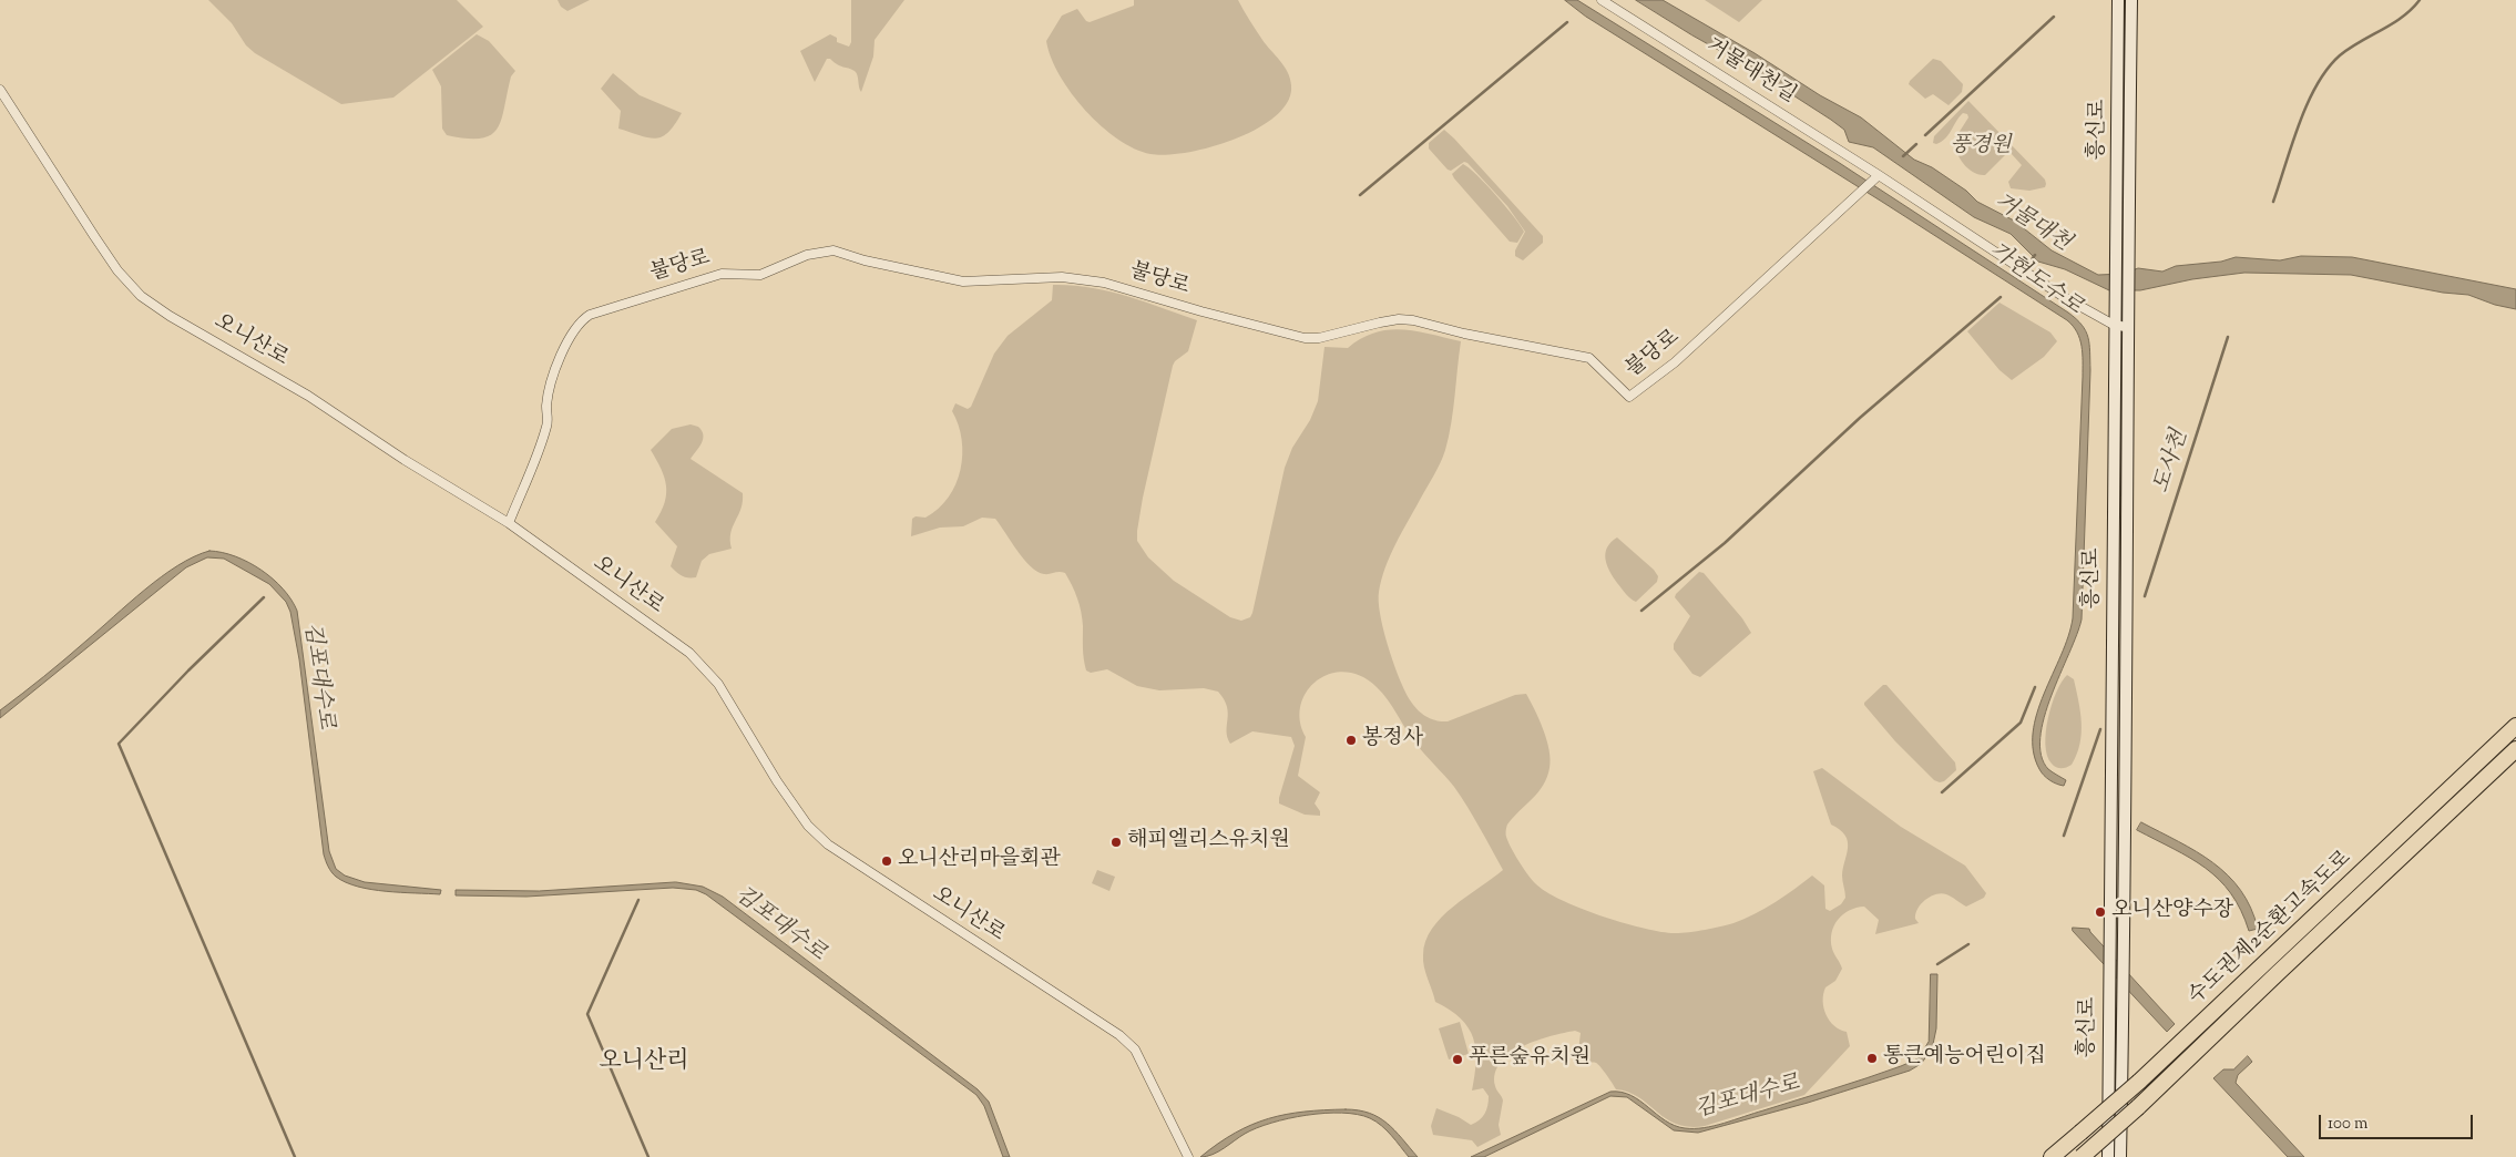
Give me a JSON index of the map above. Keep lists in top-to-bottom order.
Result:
{
  "streets": {
    "highway": ["수도권제2순환고속도로"],
    "main road": ["흥신로"],
    "street": ["거물대천길", "불당로", "오니산로"]
  },
  "crossings": [
    ["거물대천길", "불당로"],
    ["불당로", "오니산로"]
  ],
  "districts": ["오니산리"],
  "water": [
    "거물대천",
    "가현도수로",
    "도사천",
    "김포대수로"
  ],
  "parks": ["풍경원"],
  "places": [
    "봉정사",
    "해피엘리스유치원",
    "오니산리마을회관",
    "오니산양수장",
    "통큰예능어린이집",
    "푸른숲유치원"
  ],
  "scale_bar": "100 m"
}
